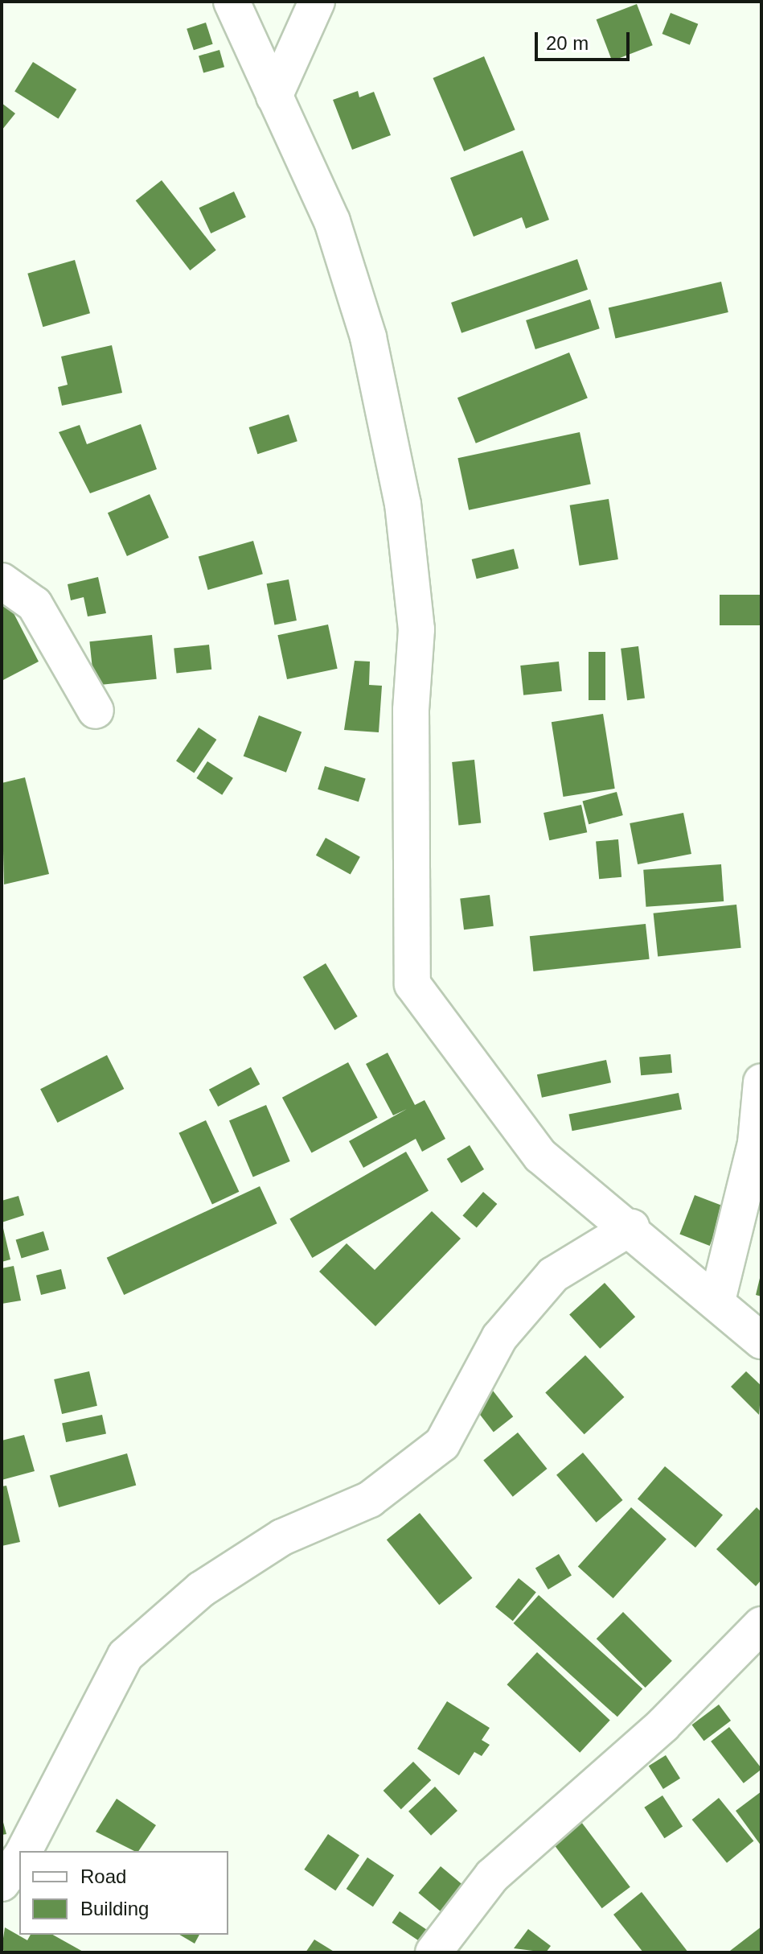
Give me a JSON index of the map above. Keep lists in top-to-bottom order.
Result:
{
  "legend": ["Road", "Building"],
  "scale_bar": "20 m"
}
